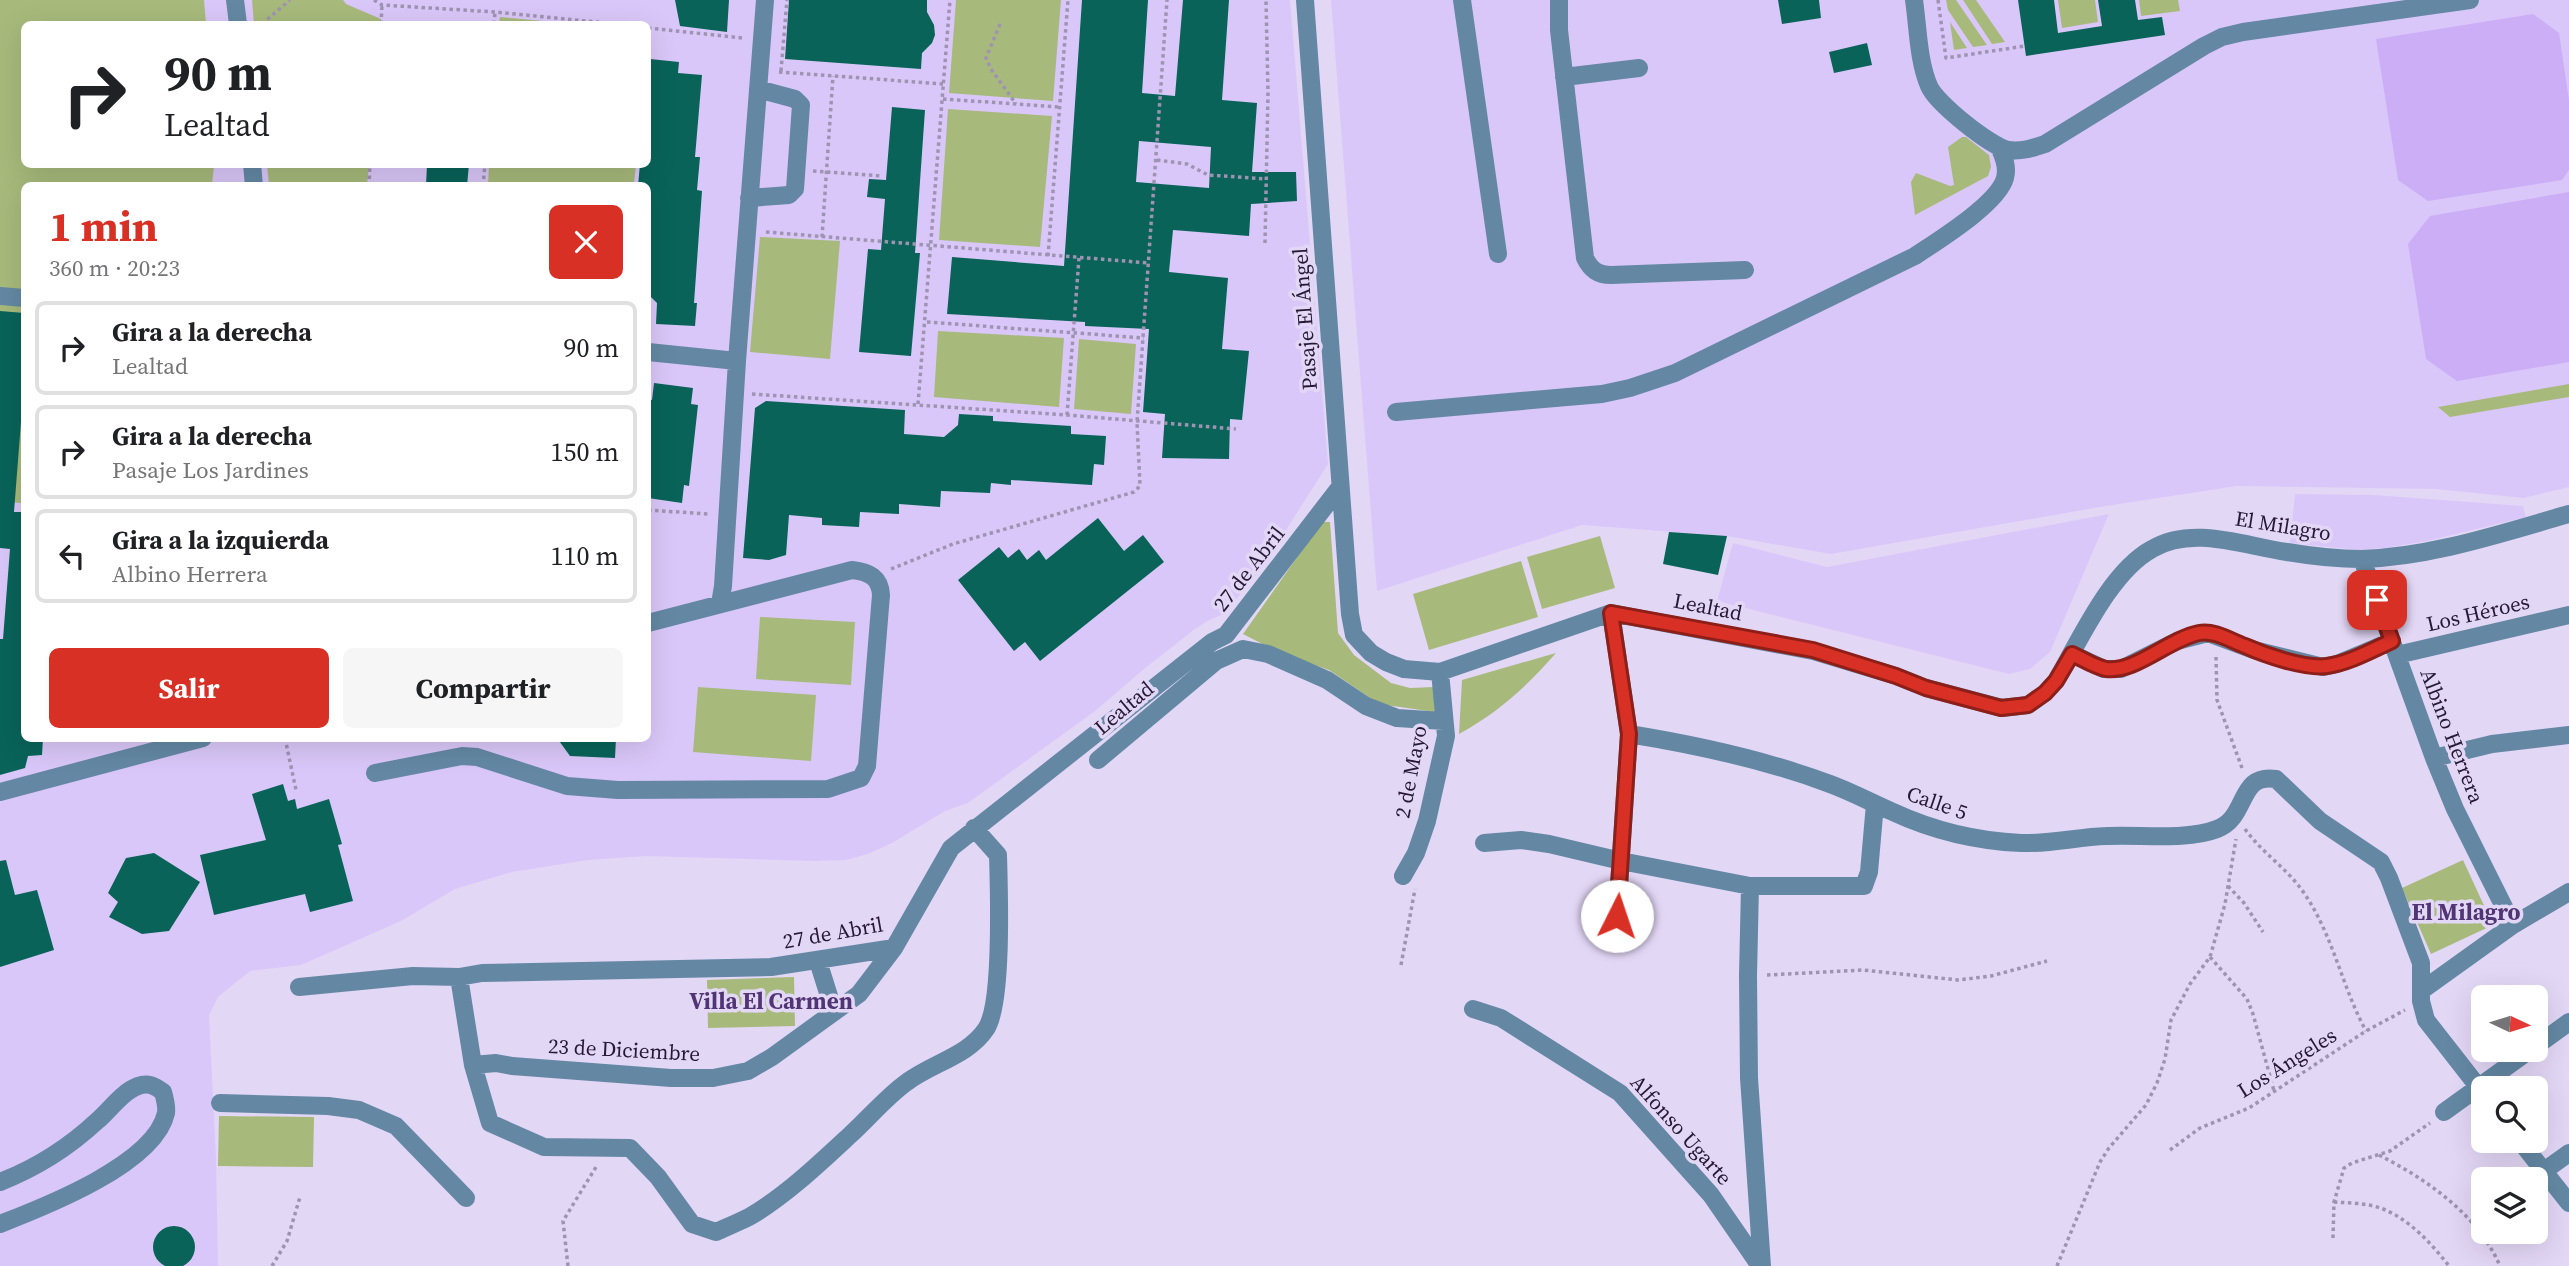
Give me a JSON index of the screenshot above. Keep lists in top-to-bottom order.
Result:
{
  "streets": {
    "street": [
      "Pasaje El Ángel",
      "El Milagro",
      "27 de Abril",
      "Lealtad",
      "Los Héroes",
      "Albino Herrera",
      "2 de Mayo",
      "Calle 5",
      "23 de Diciembre",
      "Alfonso Ugarte"
    ],
    "path": ["Los Ángeles"]
  },
  "crossings": [
    ["Pasaje El Ángel", "27 de Abril"],
    ["Pasaje El Ángel", "Lealtad"],
    ["El Milagro", "Lealtad"],
    ["El Milagro", "Albino Herrera"],
    ["27 de Abril", "23 de Diciembre"],
    ["Lealtad", "2 de Mayo"],
    ["Los Héroes", "Albino Herrera"]
  ],
  "districts": ["El Milagro", "Villa El Carmen"],
  "north": "right",
  "page": {
    "turn": ["90 m", "Lealtad"],
    "heading": ["1 min", "360 m · 20:23"],
    "list": [
      {
        "name": "Gira a la derecha",
        "note": "Lealtad",
        "value": "90 m"
      },
      {
        "name": "Gira a la derecha",
        "note": "Pasaje Los Jardines",
        "value": "150 m"
      },
      {
        "name": "Gira a la izquierda",
        "note": "Albino Herrera",
        "value": "110 m"
      }
    ],
    "buttons": ["Salir", "Compartir"]
  }
}
